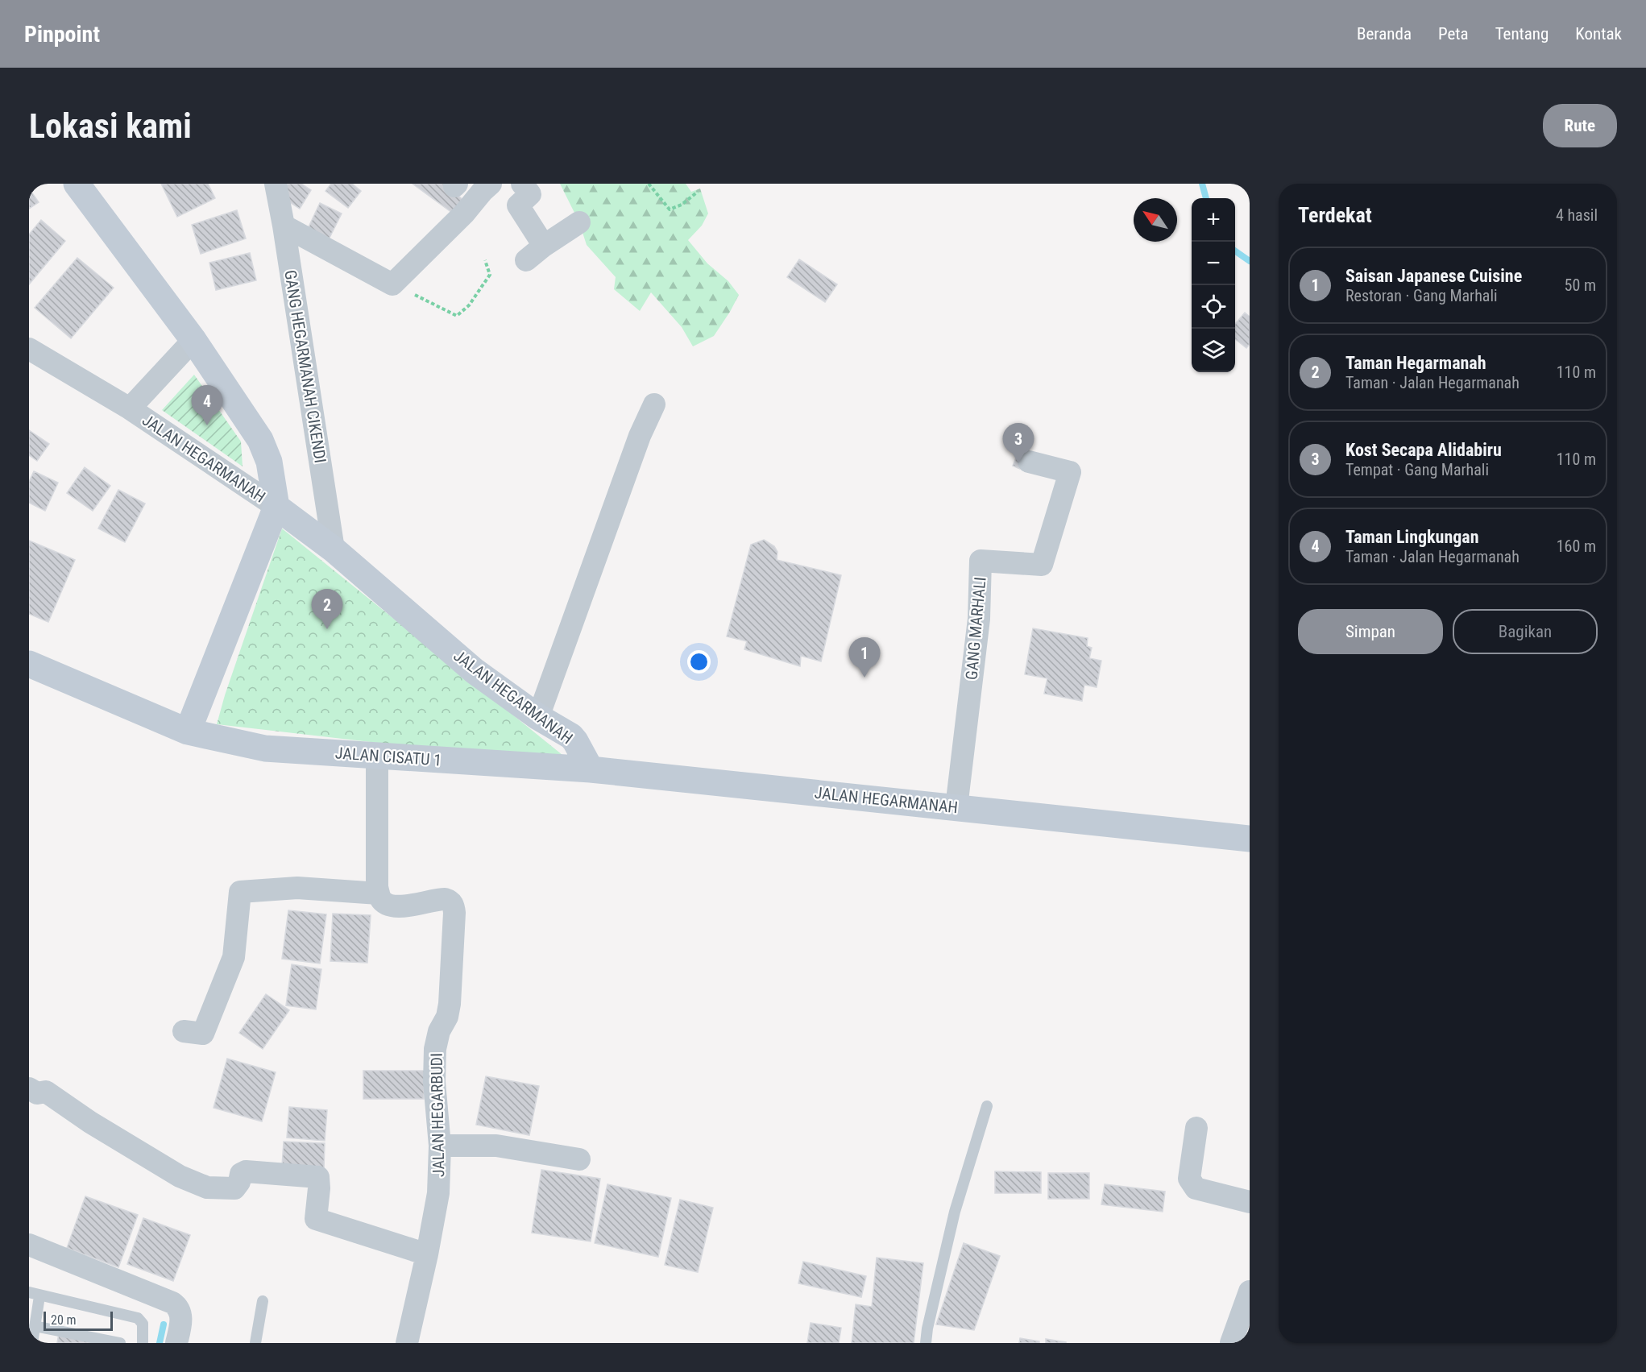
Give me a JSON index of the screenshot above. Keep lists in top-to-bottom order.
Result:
{
  "streets": {
    "street": [
      "GANG HEGARMANAH CIKENDI",
      "JALAN HEGARMANAH",
      "GANG MARHALI",
      "JALAN CISATU 1",
      "JALAN HEGARBUDI"
    ]
  },
  "crossings": [
    ["GANG HEGARMANAH CIKENDI", "JALAN HEGARMANAH"],
    ["JALAN HEGARMANAH", "GANG MARHALI"],
    ["JALAN HEGARMANAH", "JALAN CISATU 1"]
  ],
  "scale_bar": "20 m",
  "north": "top left",
  "page": {
    "header": "Pinpoint",
    "nav": [
      "Beranda",
      "Peta",
      "Tentang",
      "Kontak"
    ],
    "buttons": [
      "Rute",
      ["Simpan", "Bagikan"]
    ],
    "title": "Lokasi kami",
    "heading": ["Terdekat", "4 hasil"],
    "map_buttons": ["+", "−"],
    "list": [
      {
        "mark": "1",
        "name": "Saisan Japanese Cuisine",
        "note": "Restoran · Gang Marhali",
        "value": "50 m"
      },
      {
        "mark": "2",
        "name": "Taman Hegarmanah",
        "note": "Taman · Jalan Hegarmanah",
        "value": "110 m"
      },
      {
        "mark": "3",
        "name": "Kost Secapa Alidabiru",
        "note": "Tempat · Gang Marhali",
        "value": "110 m"
      },
      {
        "mark": "4",
        "name": "Taman Lingkungan",
        "note": "Taman · Jalan Hegarmanah",
        "value": "160 m"
      }
    ],
    "pins": [
      "4",
      "3",
      "2",
      "1"
    ],
    "scale": "20 m"
  }
}
